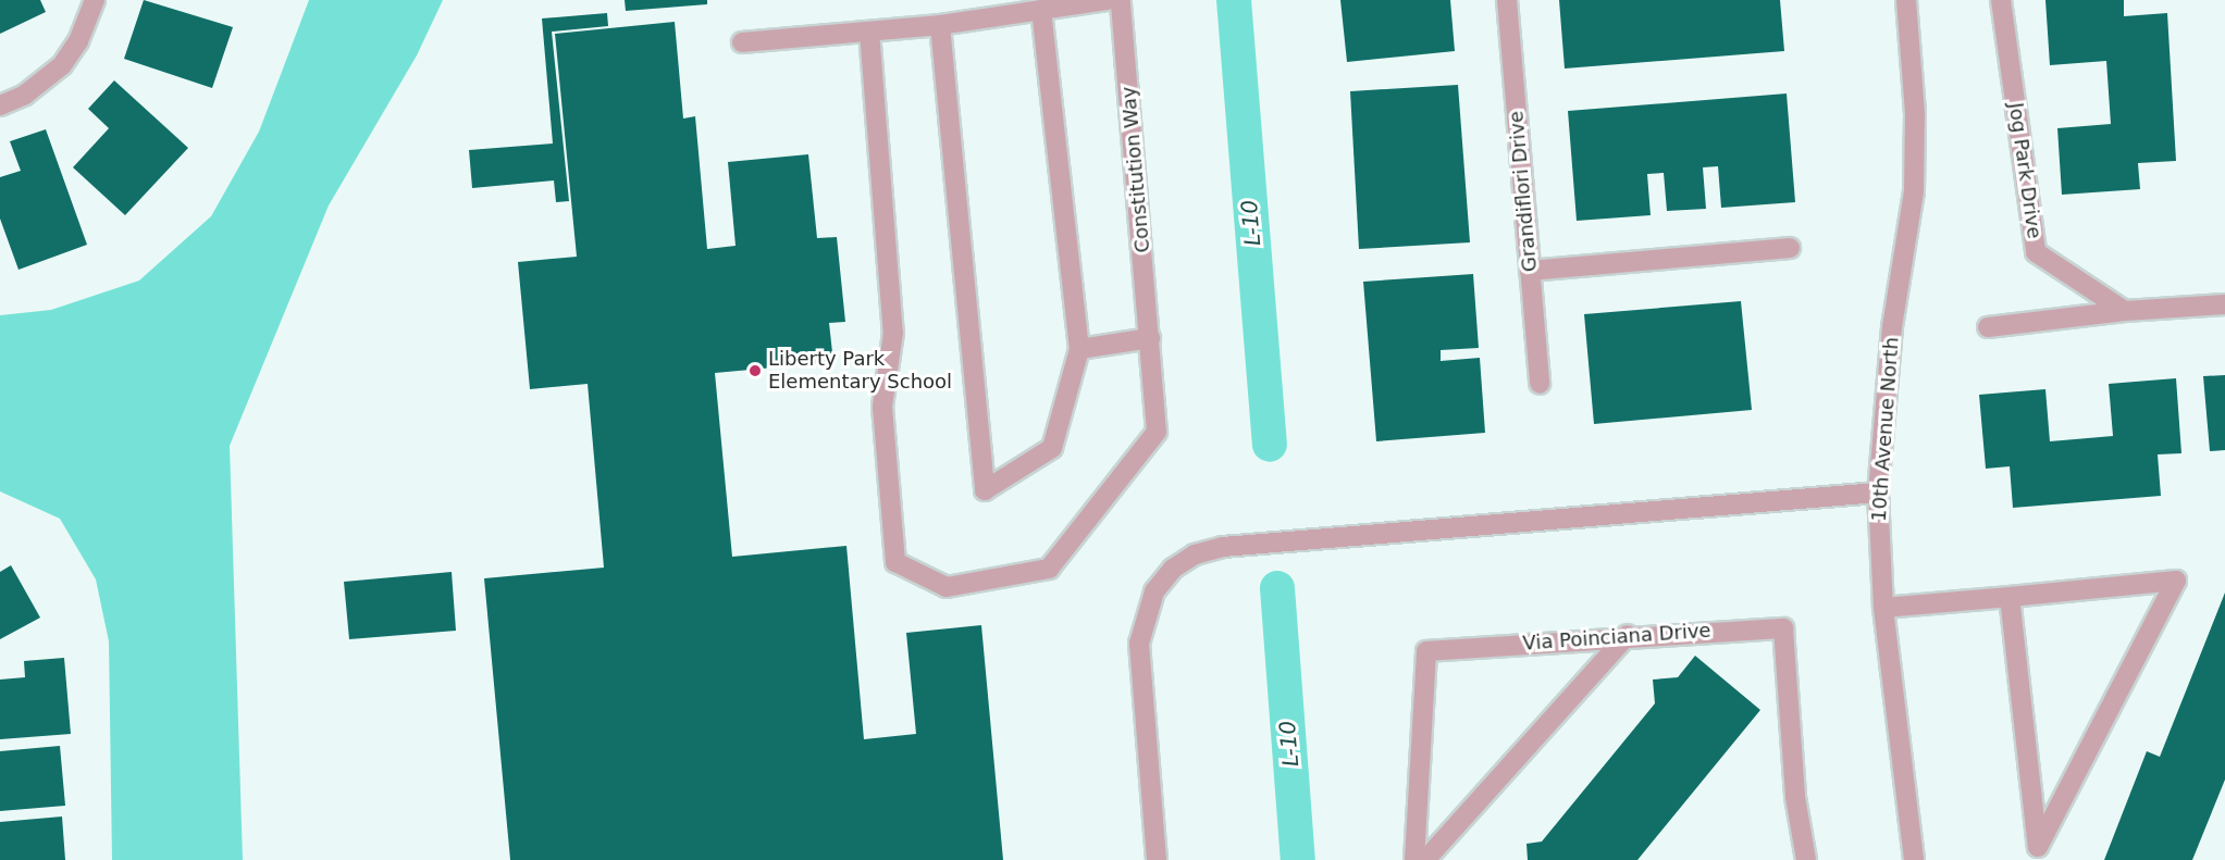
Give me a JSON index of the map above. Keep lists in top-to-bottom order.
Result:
{
  "streets": {
    "street": [
      "Constitution Way",
      "Jog Park Drive",
      "Grandiflori Drive",
      "10th Avenue North",
      "Via Poinciana Drive"
    ]
  },
  "water": ["L-10"],
  "places": ["Liberty Park Elementary School"]
}
